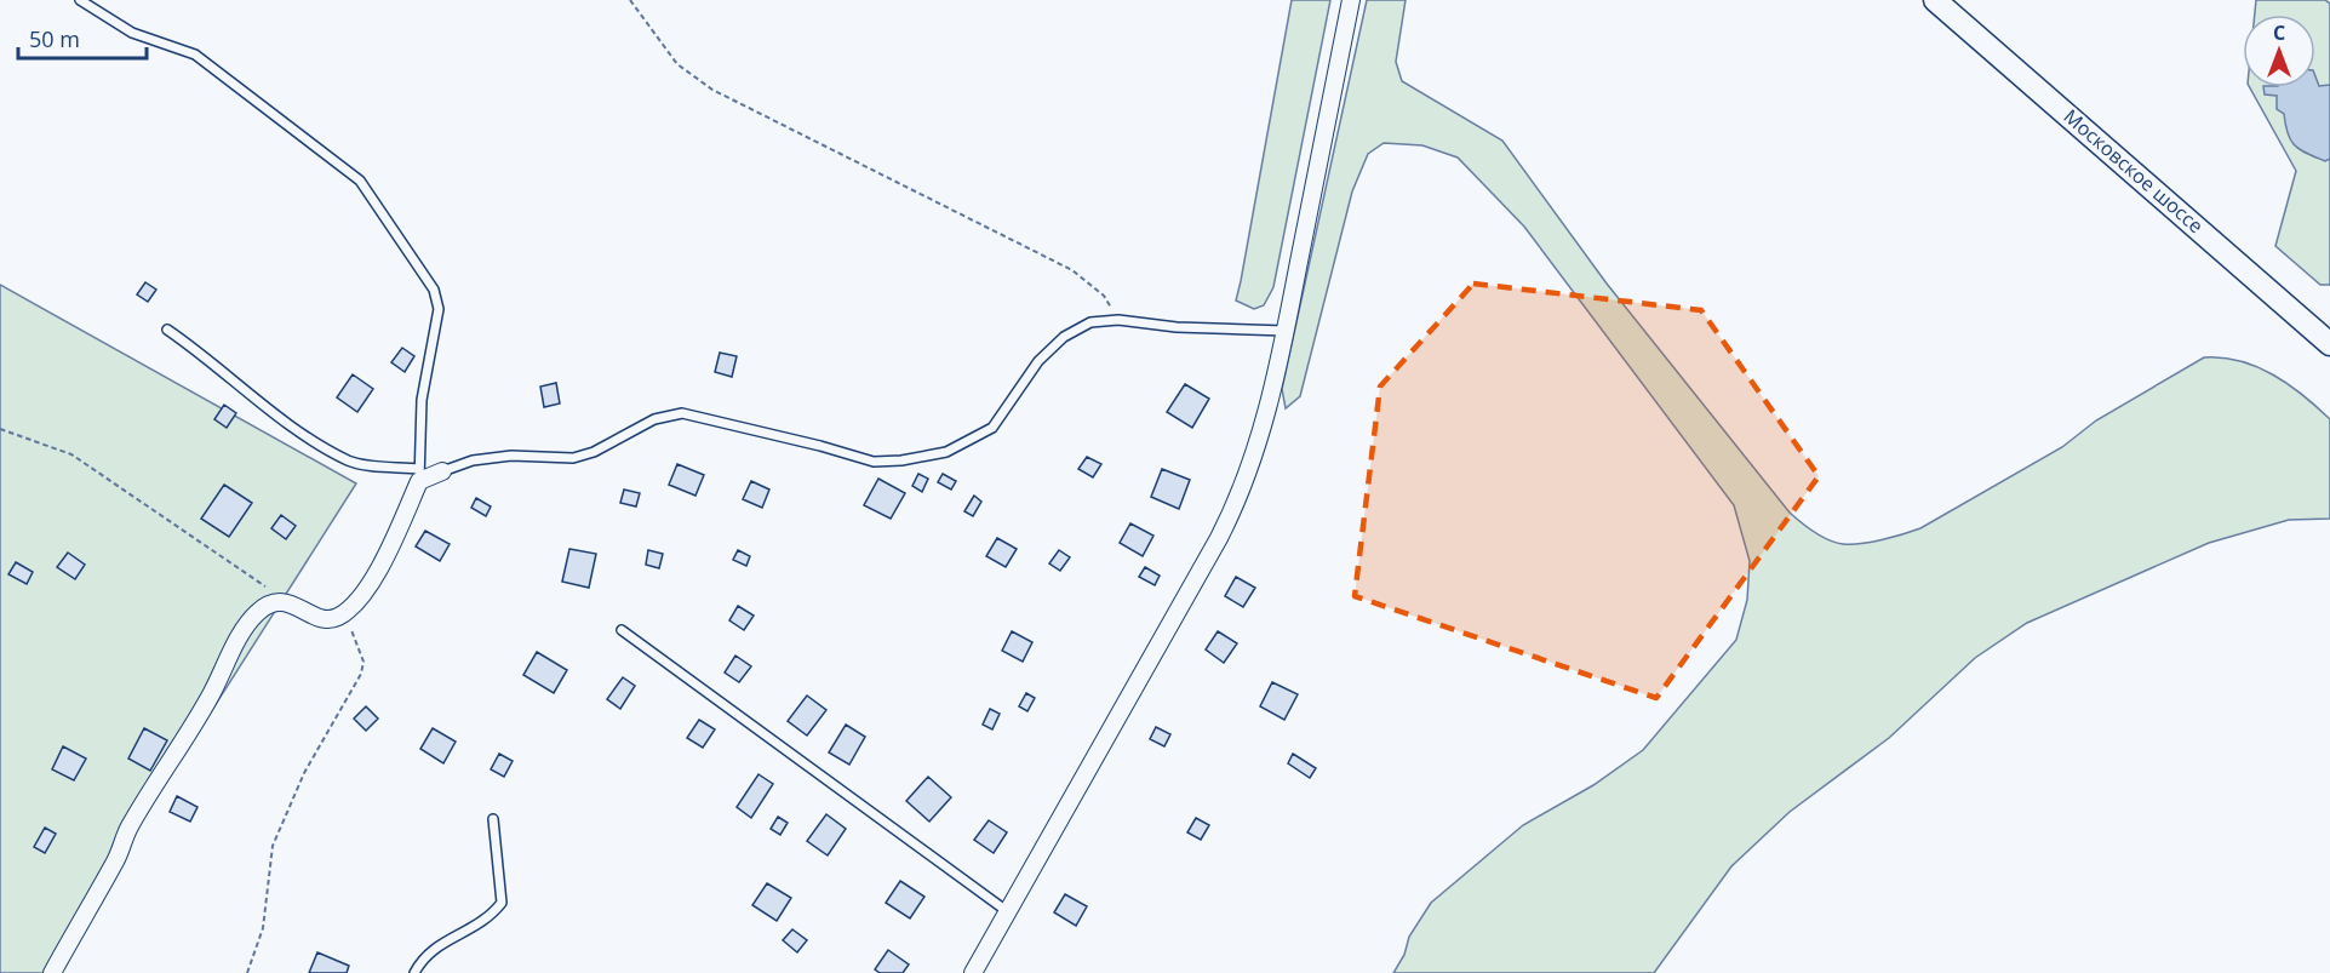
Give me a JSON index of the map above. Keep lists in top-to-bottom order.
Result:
{
  "streets": {
    "main road": ["Московское шоссе"]
  },
  "scale_bar": "50 m",
  "north": "top"
}
